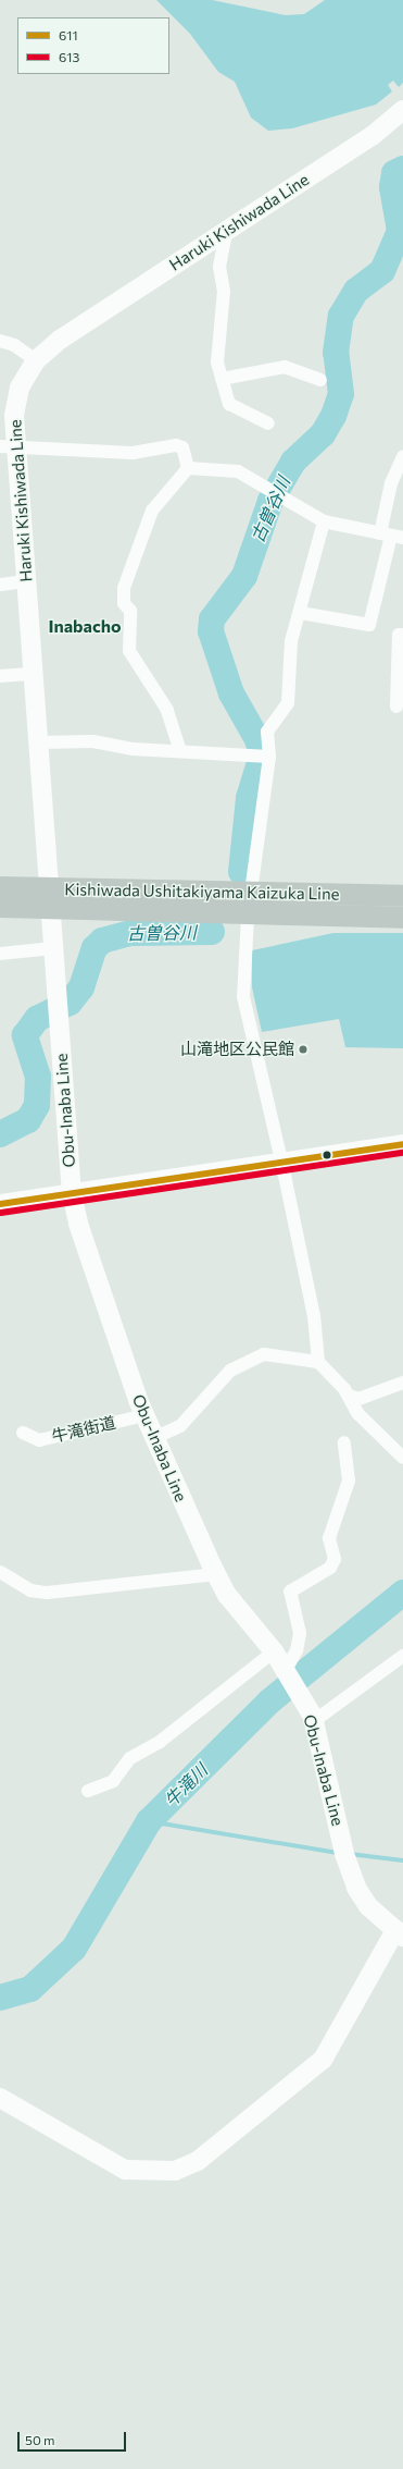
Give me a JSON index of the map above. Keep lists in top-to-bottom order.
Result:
{
  "streets": {
    "main road": ["Kishiwada Ushitakiyama Kaizuka Line"],
    "street": ["Haruki Kishiwada Line", "Obu-Inaba Line", "牛滝街道"]
  },
  "crossings": [
    ["Haruki Kishiwada Line", "Kishiwada Ushitakiyama Kaizuka Line"],
    ["Haruki Kishiwada Line", "Obu-Inaba Line"],
    ["Kishiwada Ushitakiyama Kaizuka Line", "Obu-Inaba Line"],
    ["Obu-Inaba Line", "牛滝街道"]
  ],
  "districts": ["Inabacho"],
  "water": ["古曽谷川", "牛滝川"],
  "places": ["山滝地区公民館"],
  "lines": ["transit line 611", "transit line 613"],
  "legend": ["611", "613"],
  "scale_bar": "50 m"
}
